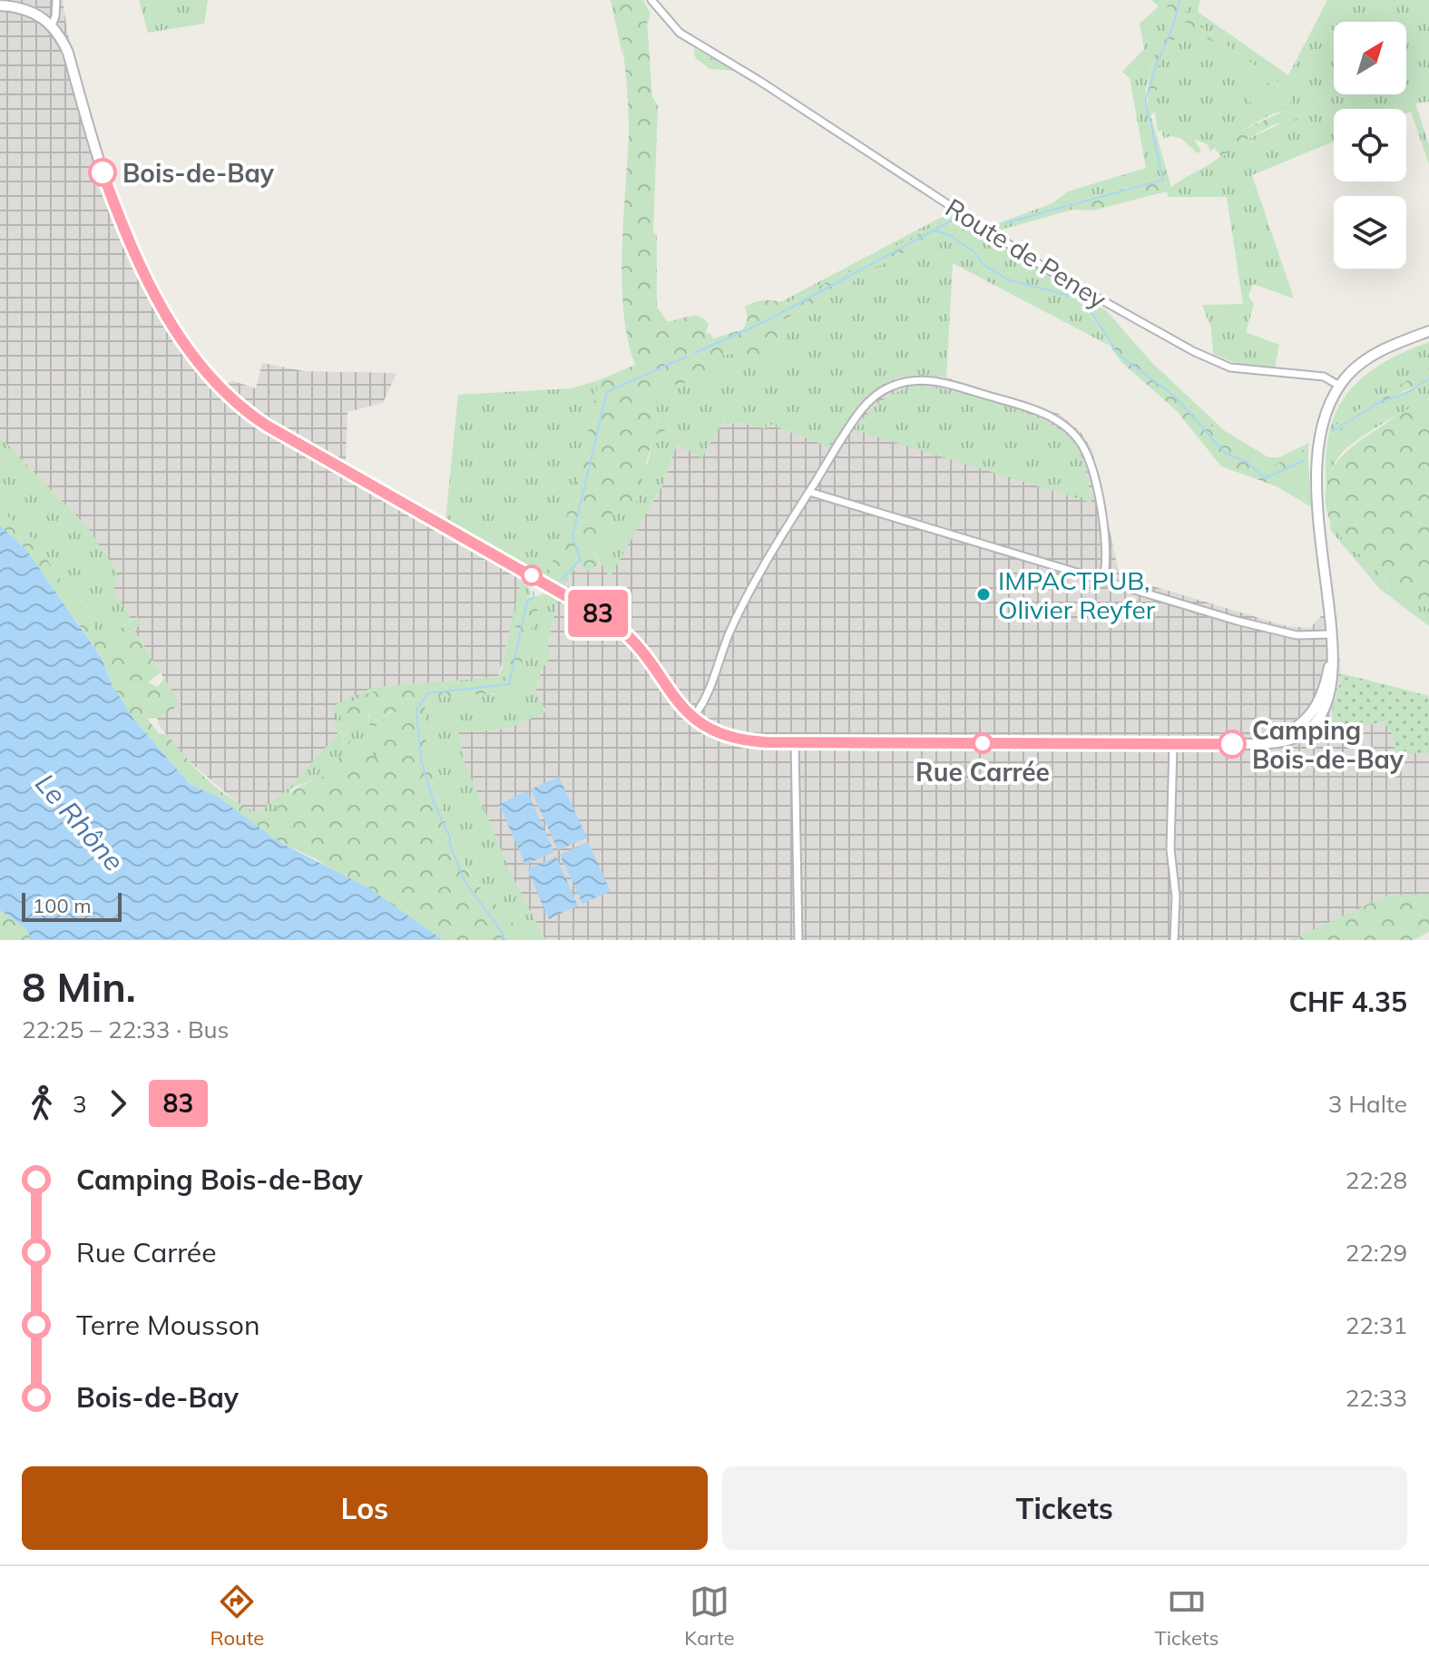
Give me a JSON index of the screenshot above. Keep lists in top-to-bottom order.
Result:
{
  "streets": {
    "street": ["Route de Peney"]
  },
  "water": ["Le Rhône"],
  "places": [
    "Bois-de-Bay",
    "IMPACTPUB, Olivier Reyfer",
    "Rue Carrée",
    "Camping Bois-de-Bay"
  ],
  "lines": ["bus line 83"],
  "scale_bar": "100 m",
  "north": "top right",
  "page": {
    "on_map": "83",
    "scale": "100 m",
    "heading": ["8 Min.", "22:25 – 22:33 · Bus", "CHF 4.35"],
    "legs": ["3", "83", "3 Halte"],
    "list": [
      {
        "name": "Camping Bois-de-Bay",
        "value": "22:28"
      },
      {
        "name": "Rue Carrée",
        "value": "22:29"
      },
      {
        "name": "Terre Mousson",
        "value": "22:31"
      },
      {
        "name": "Bois-de-Bay",
        "value": "22:33"
      }
    ],
    "buttons": ["Los", "Tickets"],
    "tabs": ["Route", "Karte", "Tickets"]
  }
}
